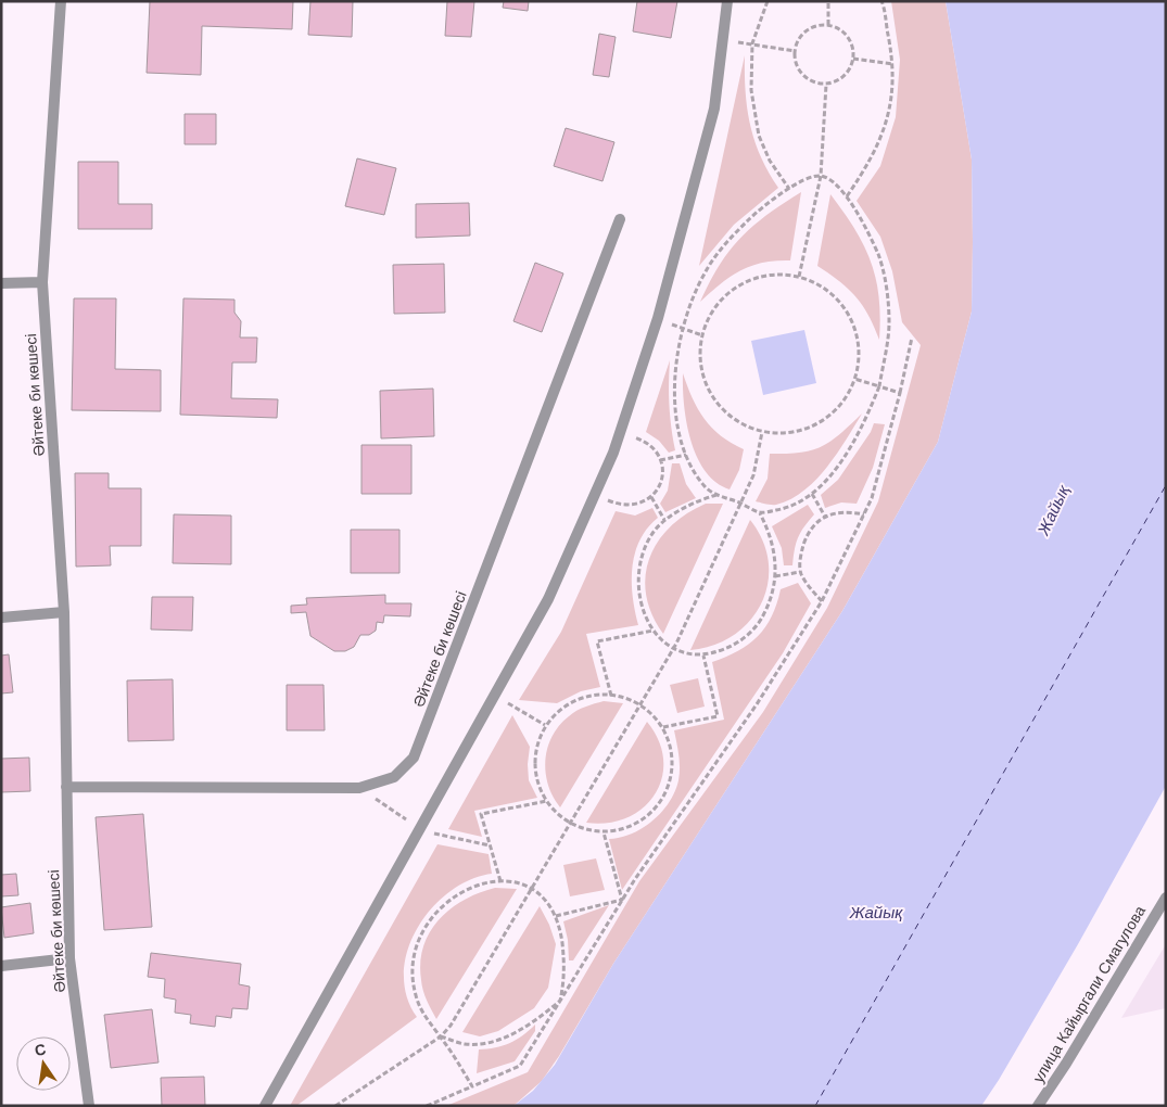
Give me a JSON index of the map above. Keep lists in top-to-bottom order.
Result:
{
  "streets": {
    "street": ["Әйтеке би көшесі", "улица Кайыргали Смагулова"]
  },
  "water": ["Жайық"],
  "north": "top"
}
